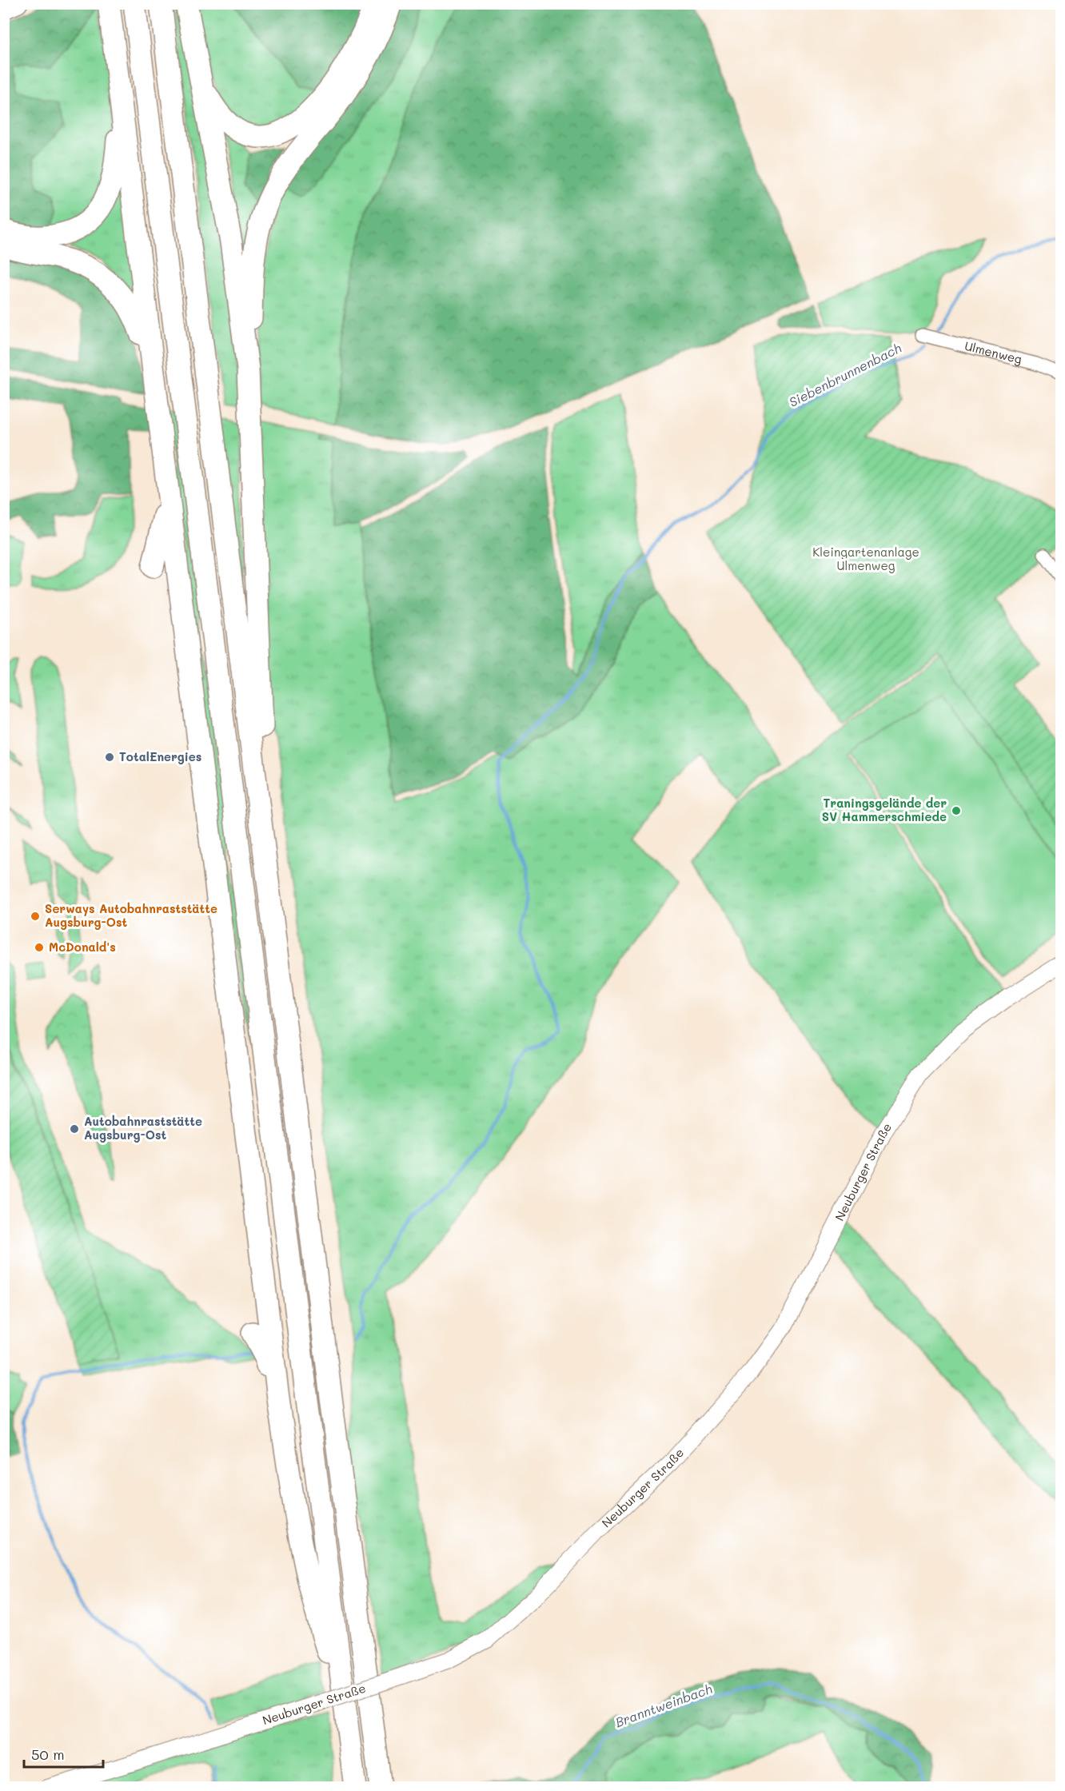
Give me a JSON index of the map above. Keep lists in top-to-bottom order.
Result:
{
  "streets": {
    "street": ["Ulmenweg", "Neuburger Straße"]
  },
  "water": ["Siebenbrunnenbach", "Branntweinbach"],
  "parks": ["Kleingartenanlage Ulmenweg"],
  "places": [
    "TotalEnergies",
    "Traningsgelände der SV Hammerschmiede",
    "Serways Autobahnraststätte Augsburg-Ost",
    "McDonald's",
    "Autobahnraststätte Augsburg-Ost"
  ],
  "scale_bar": "50 m"
}
